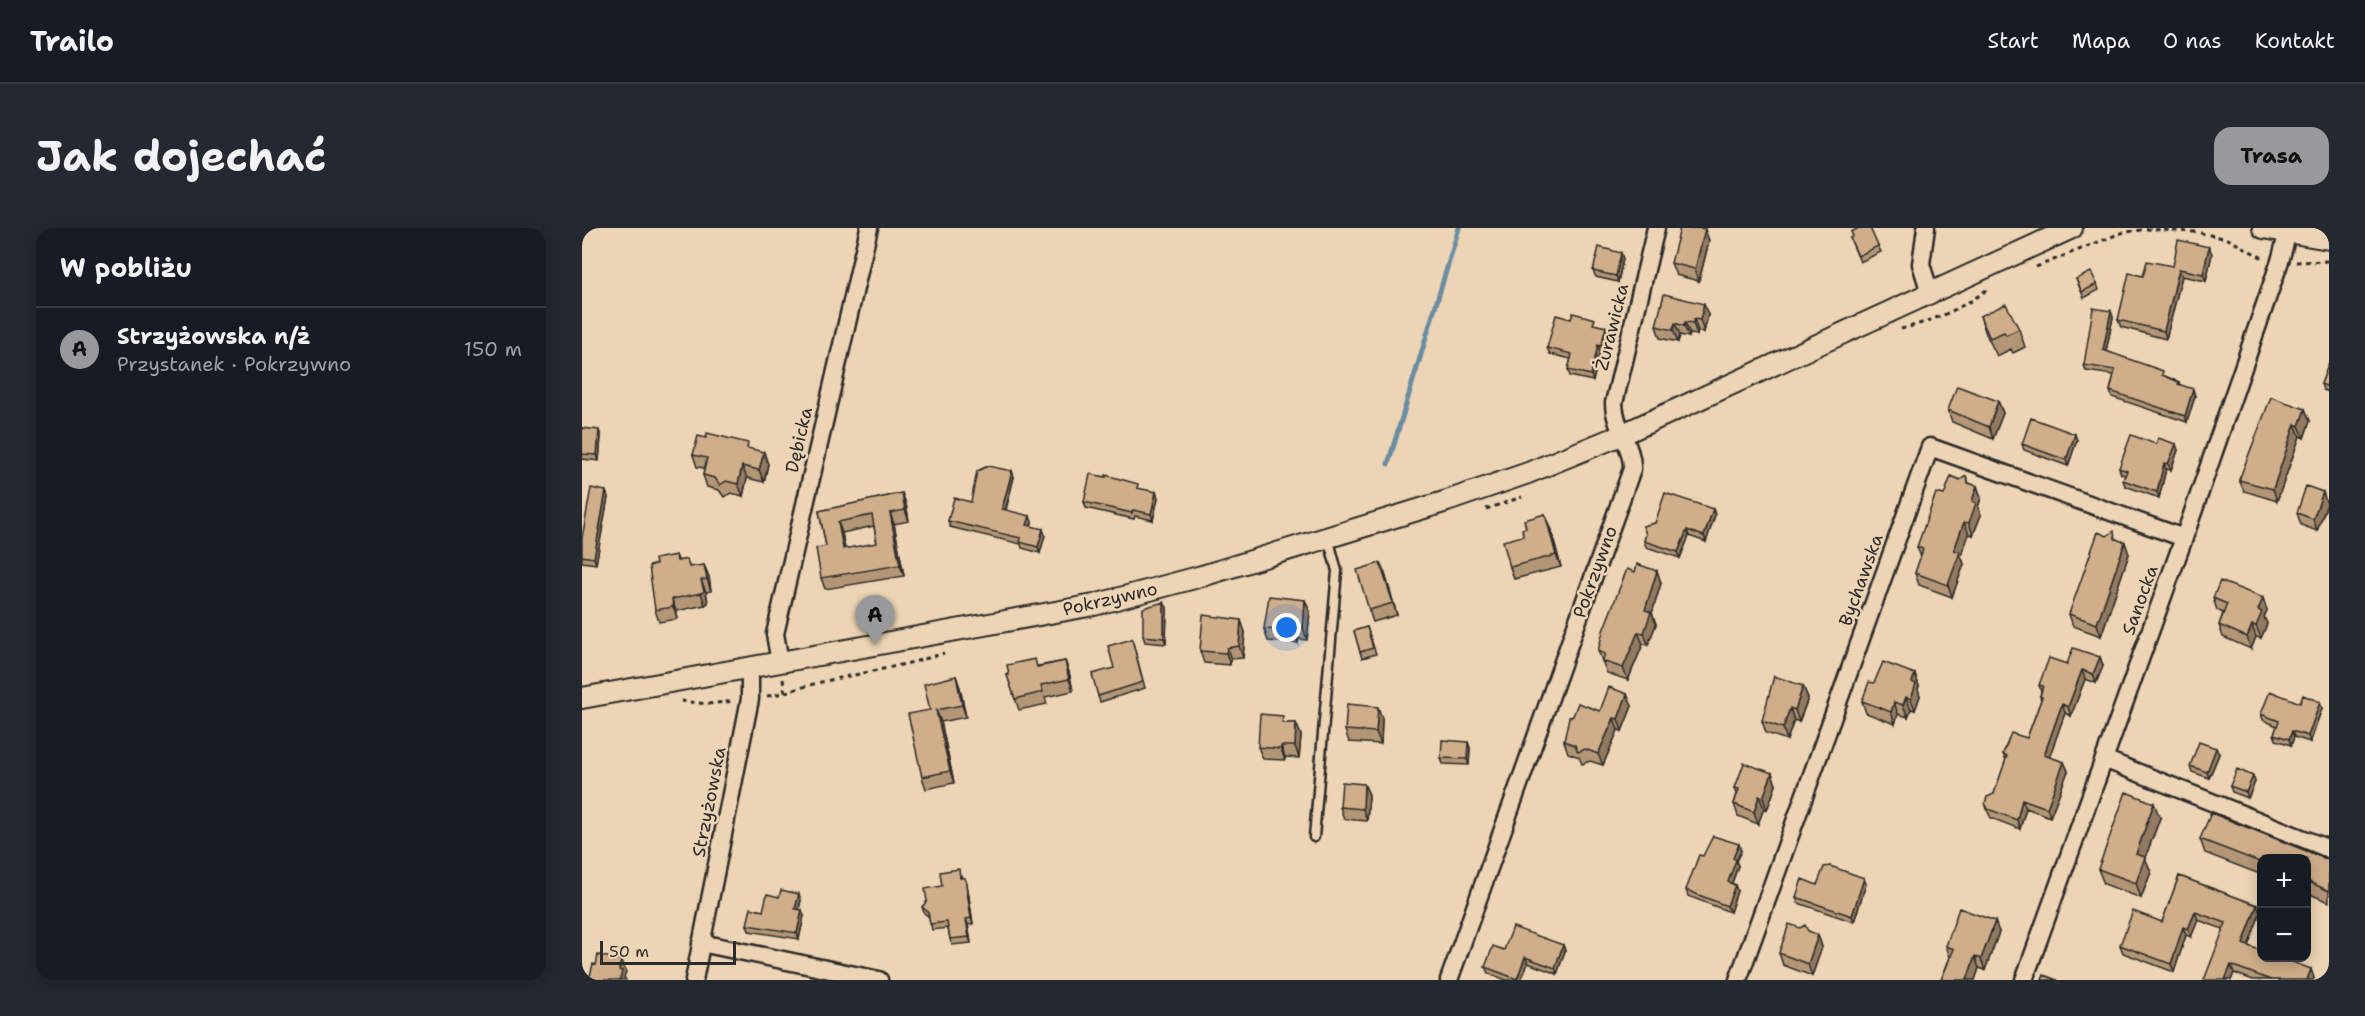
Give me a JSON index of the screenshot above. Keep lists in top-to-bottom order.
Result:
{
  "streets": {
    "street": [
      "Żurawicka",
      "Dębicka",
      "Pokrzywno",
      "Bychawska",
      "Sanocka",
      "Strzyżowska"
    ]
  },
  "crossings": [
    ["Żurawicka", "Pokrzywno"],
    ["Dębicka", "Pokrzywno"],
    ["Pokrzywno", "Strzyżowska"],
    ["Bychawska", "Sanocka"]
  ],
  "scale_bar": "50 m",
  "page": {
    "header": "Trailo",
    "nav": [
      "Start",
      "Mapa",
      "O nas",
      "Kontakt"
    ],
    "buttons": "Trasa",
    "title": "Jak dojechać",
    "heading": "W pobliżu",
    "list": [
      {
        "mark": "A",
        "name": "Strzyżowska n/ż",
        "note": "Przystanek · Pokrzywno",
        "value": "150 m"
      }
    ],
    "pins": "A",
    "map_buttons": ["+", "−"],
    "scale": "50 m"
  }
}
